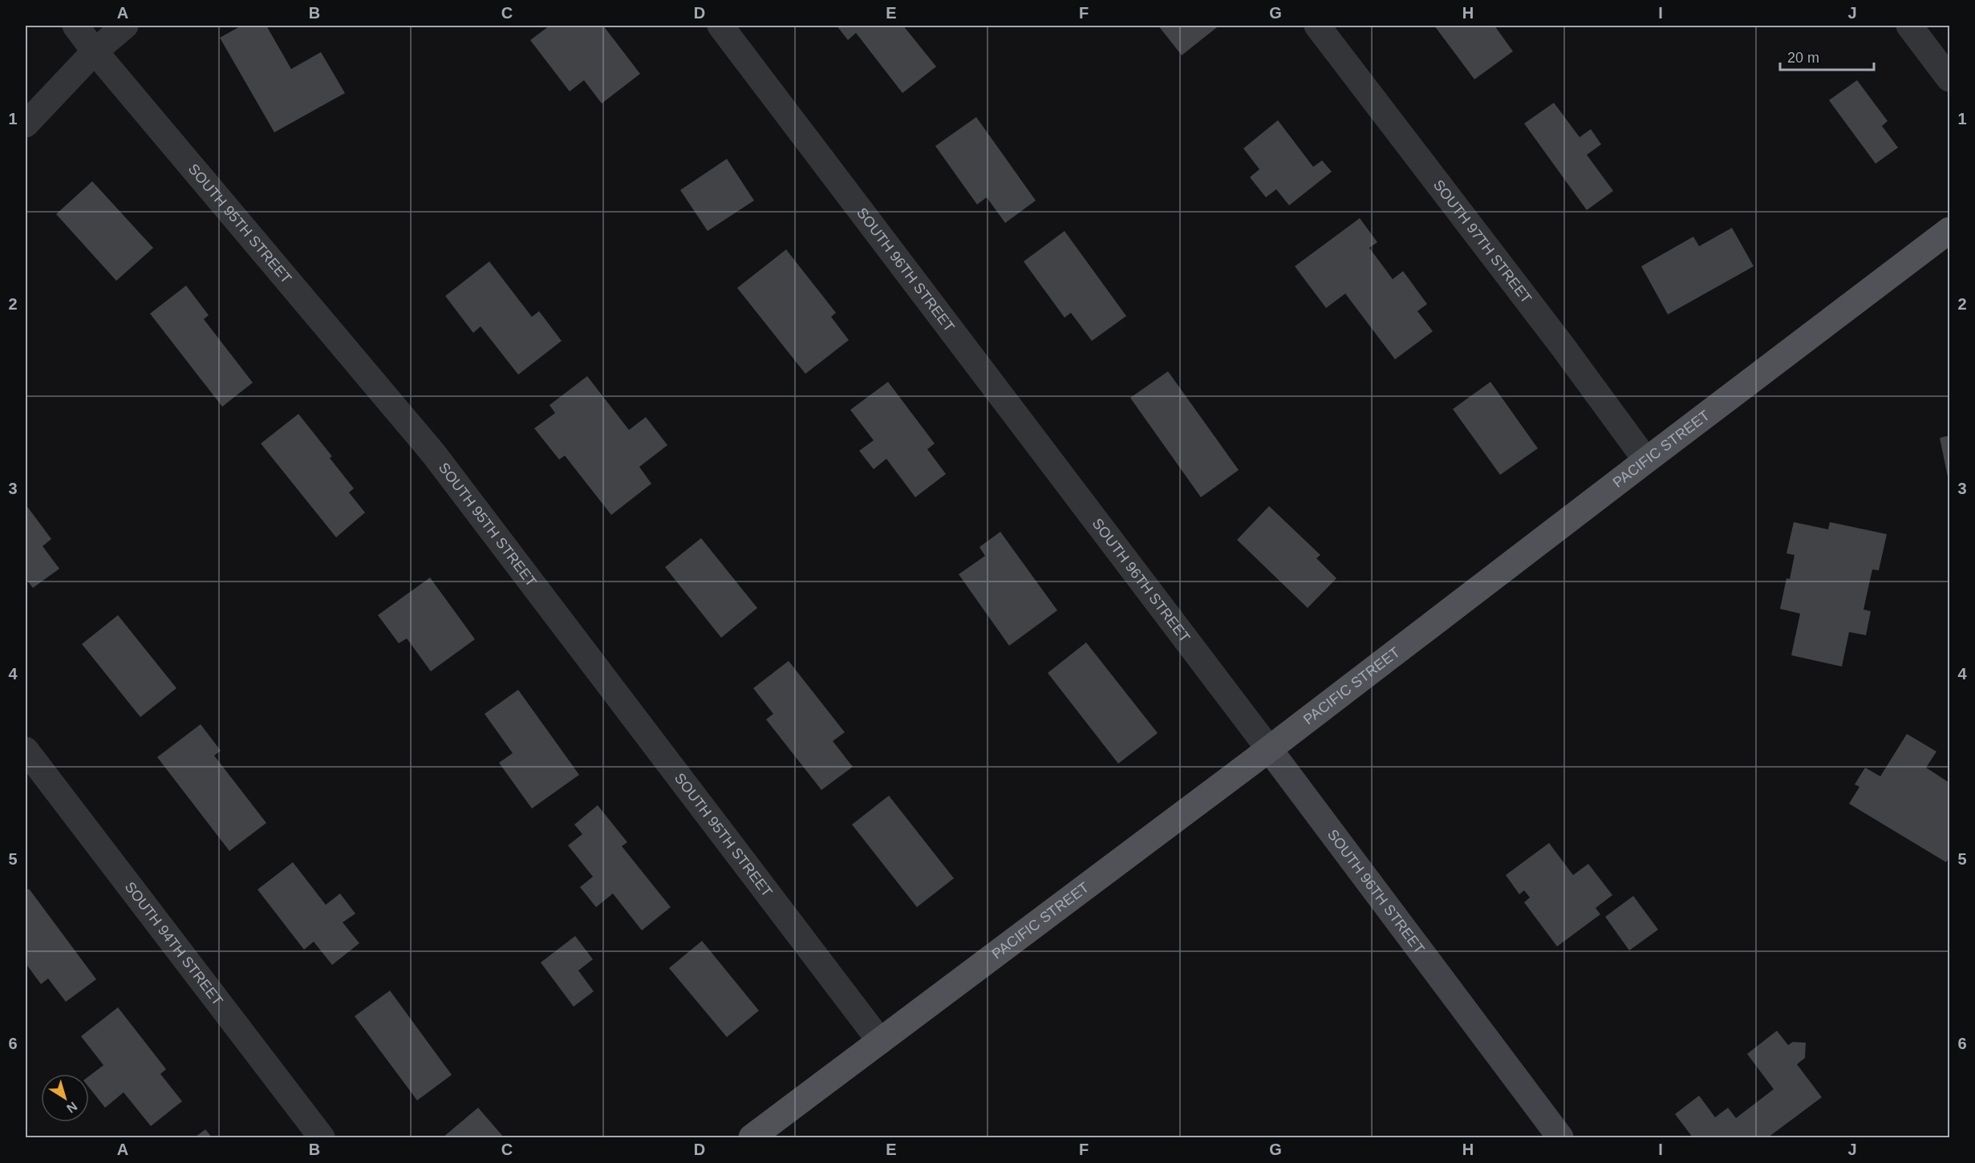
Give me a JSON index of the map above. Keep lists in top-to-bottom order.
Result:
{
  "streets": {
    "main road": ["PACIFIC STREET"],
    "street": [
      "SOUTH 95TH STREET",
      "SOUTH 97TH STREET",
      "SOUTH 96TH STREET",
      "SOUTH 94TH STREET"
    ]
  },
  "crossings": [
    ["SOUTH 95TH STREET", "PACIFIC STREET"],
    ["SOUTH 97TH STREET", "PACIFIC STREET"],
    ["SOUTH 96TH STREET", "PACIFIC STREET"]
  ],
  "scale_bar": "20 m",
  "north": "bottom right",
  "grid": {
    "columns": [
      "A",
      "B",
      "C",
      "D",
      "E",
      "F",
      "G",
      "H",
      "I",
      "J"
    ],
    "rows": [
      "1",
      "2",
      "3",
      "4",
      "5",
      "6"
    ]
  }
}
